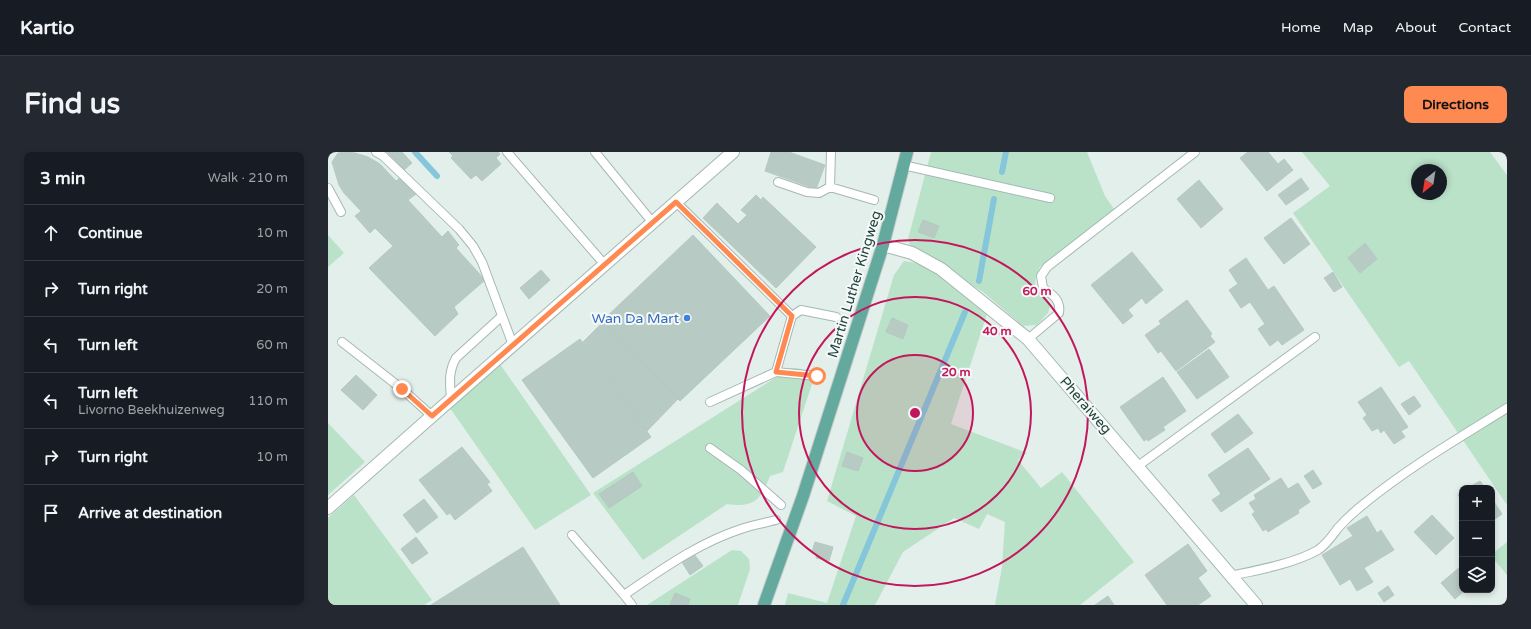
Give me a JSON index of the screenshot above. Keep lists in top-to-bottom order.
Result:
{
  "streets": {
    "main road": ["Martin Luther Kingweg"],
    "street": ["Pheraiweg"]
  },
  "crossings": [
    ["Martin Luther Kingweg", "Pheraiweg"]
  ],
  "places": ["Wan Da Mart"],
  "north": "bottom left",
  "page": {
    "header": "Kartio",
    "nav": [
      "Home",
      "Map",
      "About",
      "Contact"
    ],
    "buttons": "Directions",
    "title": "Find us",
    "heading": ["3 min", "Walk · 210 m"],
    "list": [
      ["Continue", "10 m"],
      ["Turn right", "20 m"],
      ["Turn left", "60 m"],
      ["Turn left", "Livorno Beekhuizenweg", "110 m"],
      ["Turn right", "10 m"],
      "Arrive at destination"
    ],
    "map_buttons": ["+", "−"]
  },
  "rings": ["60 m", "40 m", "20 m"]
}
